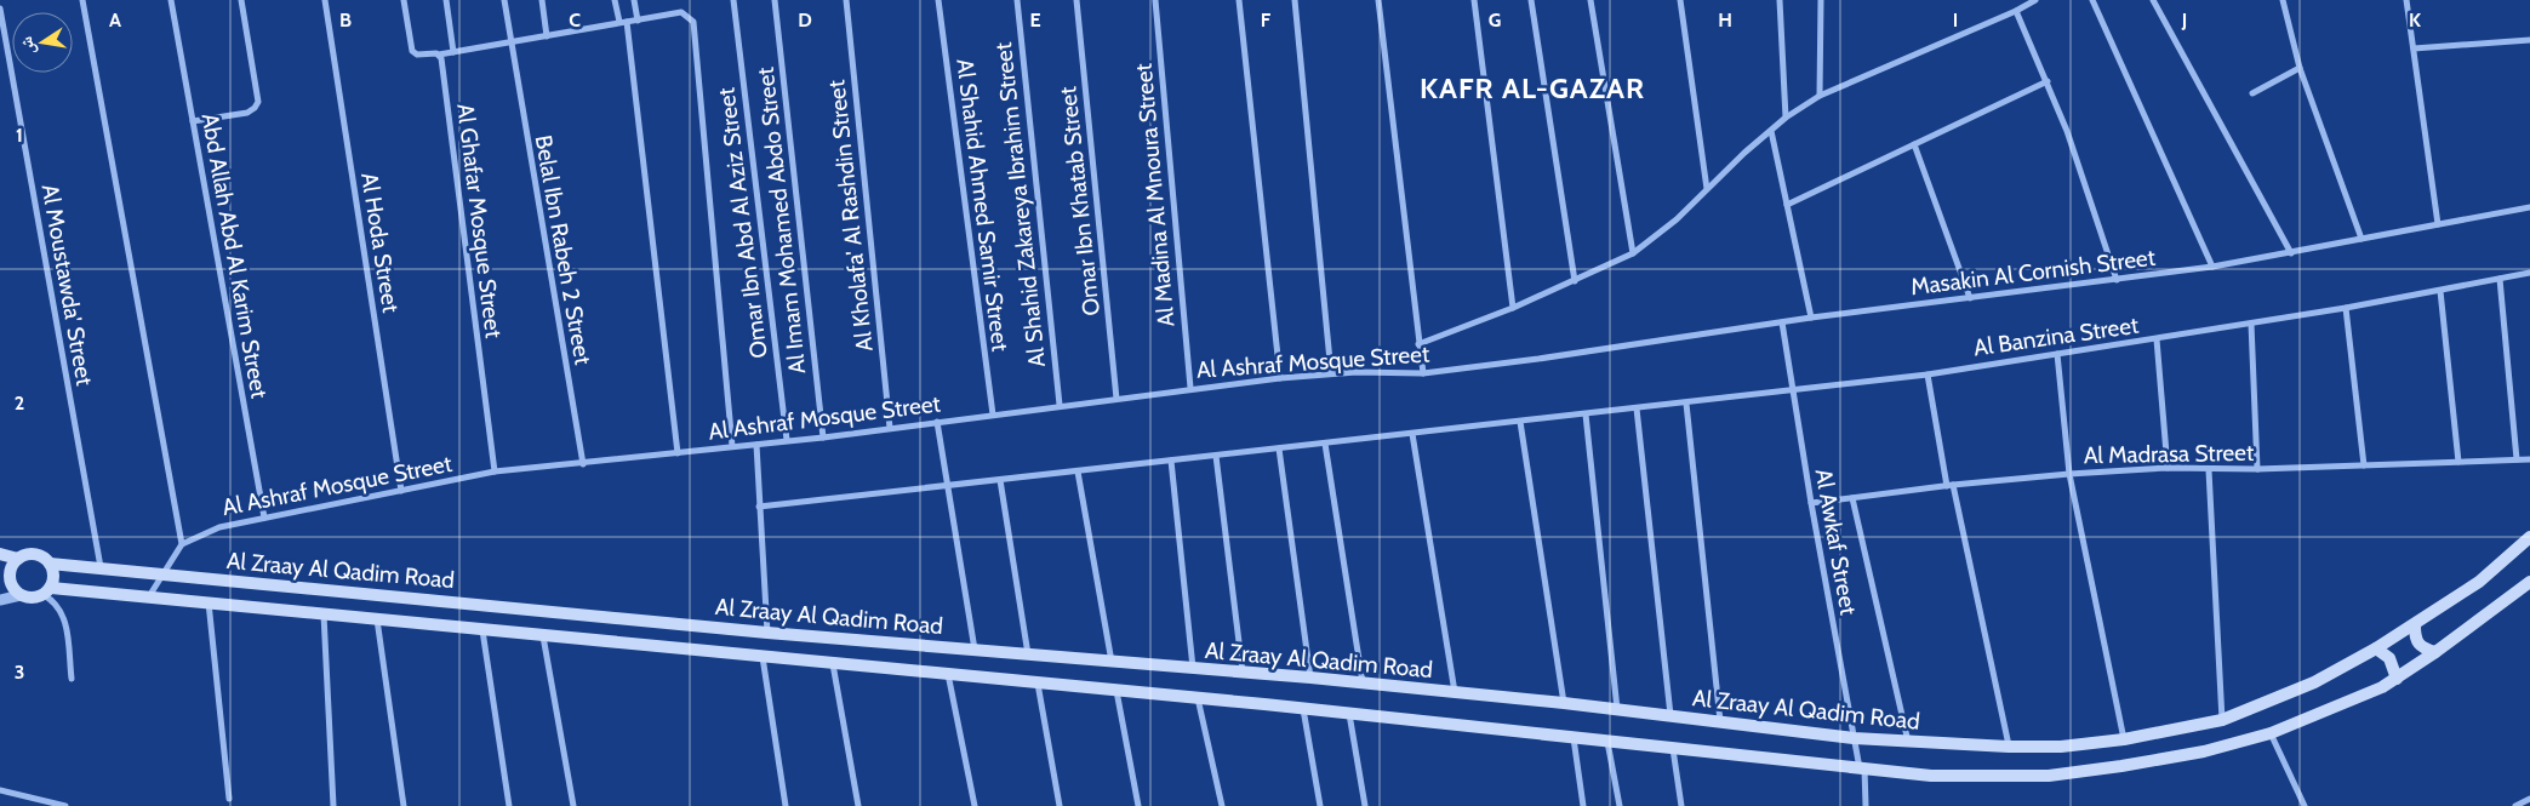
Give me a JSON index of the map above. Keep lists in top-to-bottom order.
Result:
{
  "streets": {
    "main road": ["Al Zraay Al Qadim Road"],
    "street": [
      "Al Madina Al Mnoura Street",
      "Omar Ibn Khatab Street",
      "Al Shahid Ahmed Samir Street",
      "Al Shahid Zakareya Ibrahim Street",
      "Al Kholafa' Al Rashdin Street",
      "Al Ghafar Mosque Street",
      "Al Imam Mohamed Abdo Street",
      "Omar Ibn Abd Al Aziz Street",
      "Al Hoda Street",
      "Belal Ibn Rabeh 2 Street",
      "Abd Allah Abd Al Karim Street",
      "Masakin Al Cornish Street",
      "Al Moustawda' Street",
      "Al Banzina Street",
      "Al Ashraf Mosque Street",
      "Al Madrasa Street",
      "Al Awkaf Street"
    ]
  },
  "crossings": [
    ["Al Madina Al Mnoura Street", "Al Ashraf Mosque Street"],
    ["Omar Ibn Khatab Street", "Al Ashraf Mosque Street"],
    ["Al Shahid Ahmed Samir Street", "Al Ashraf Mosque Street"],
    ["Al Shahid Zakareya Ibrahim Street", "Al Ashraf Mosque Street"],
    ["Al Kholafa' Al Rashdin Street", "Al Ashraf Mosque Street"],
    ["Al Ghafar Mosque Street", "Al Ashraf Mosque Street"],
    ["Al Imam Mohamed Abdo Street", "Al Ashraf Mosque Street"],
    ["Omar Ibn Abd Al Aziz Street", "Al Ashraf Mosque Street"],
    ["Al Hoda Street", "Al Ashraf Mosque Street"],
    ["Belal Ibn Rabeh 2 Street", "Al Ashraf Mosque Street"],
    ["Abd Allah Abd Al Karim Street", "Al Ashraf Mosque Street"],
    ["Masakin Al Cornish Street", "Al Ashraf Mosque Street"],
    ["Masakin Al Cornish Street", "Al Awkaf Street"],
    ["Al Moustawda' Street", "Al Zraay Al Qadim Road"],
    ["Al Banzina Street", "Al Awkaf Street"],
    ["Al Madrasa Street", "Al Awkaf Street"],
    ["Al Awkaf Street", "Al Zraay Al Qadim Road"]
  ],
  "districts": ["KAFR AL-GAZAR"],
  "north": "left",
  "grid": {
    "columns": [
      "A",
      "B",
      "C",
      "D",
      "E",
      "F",
      "G",
      "H",
      "I",
      "J",
      "K"
    ],
    "rows": ["1", "2", "3"]
  }
}
